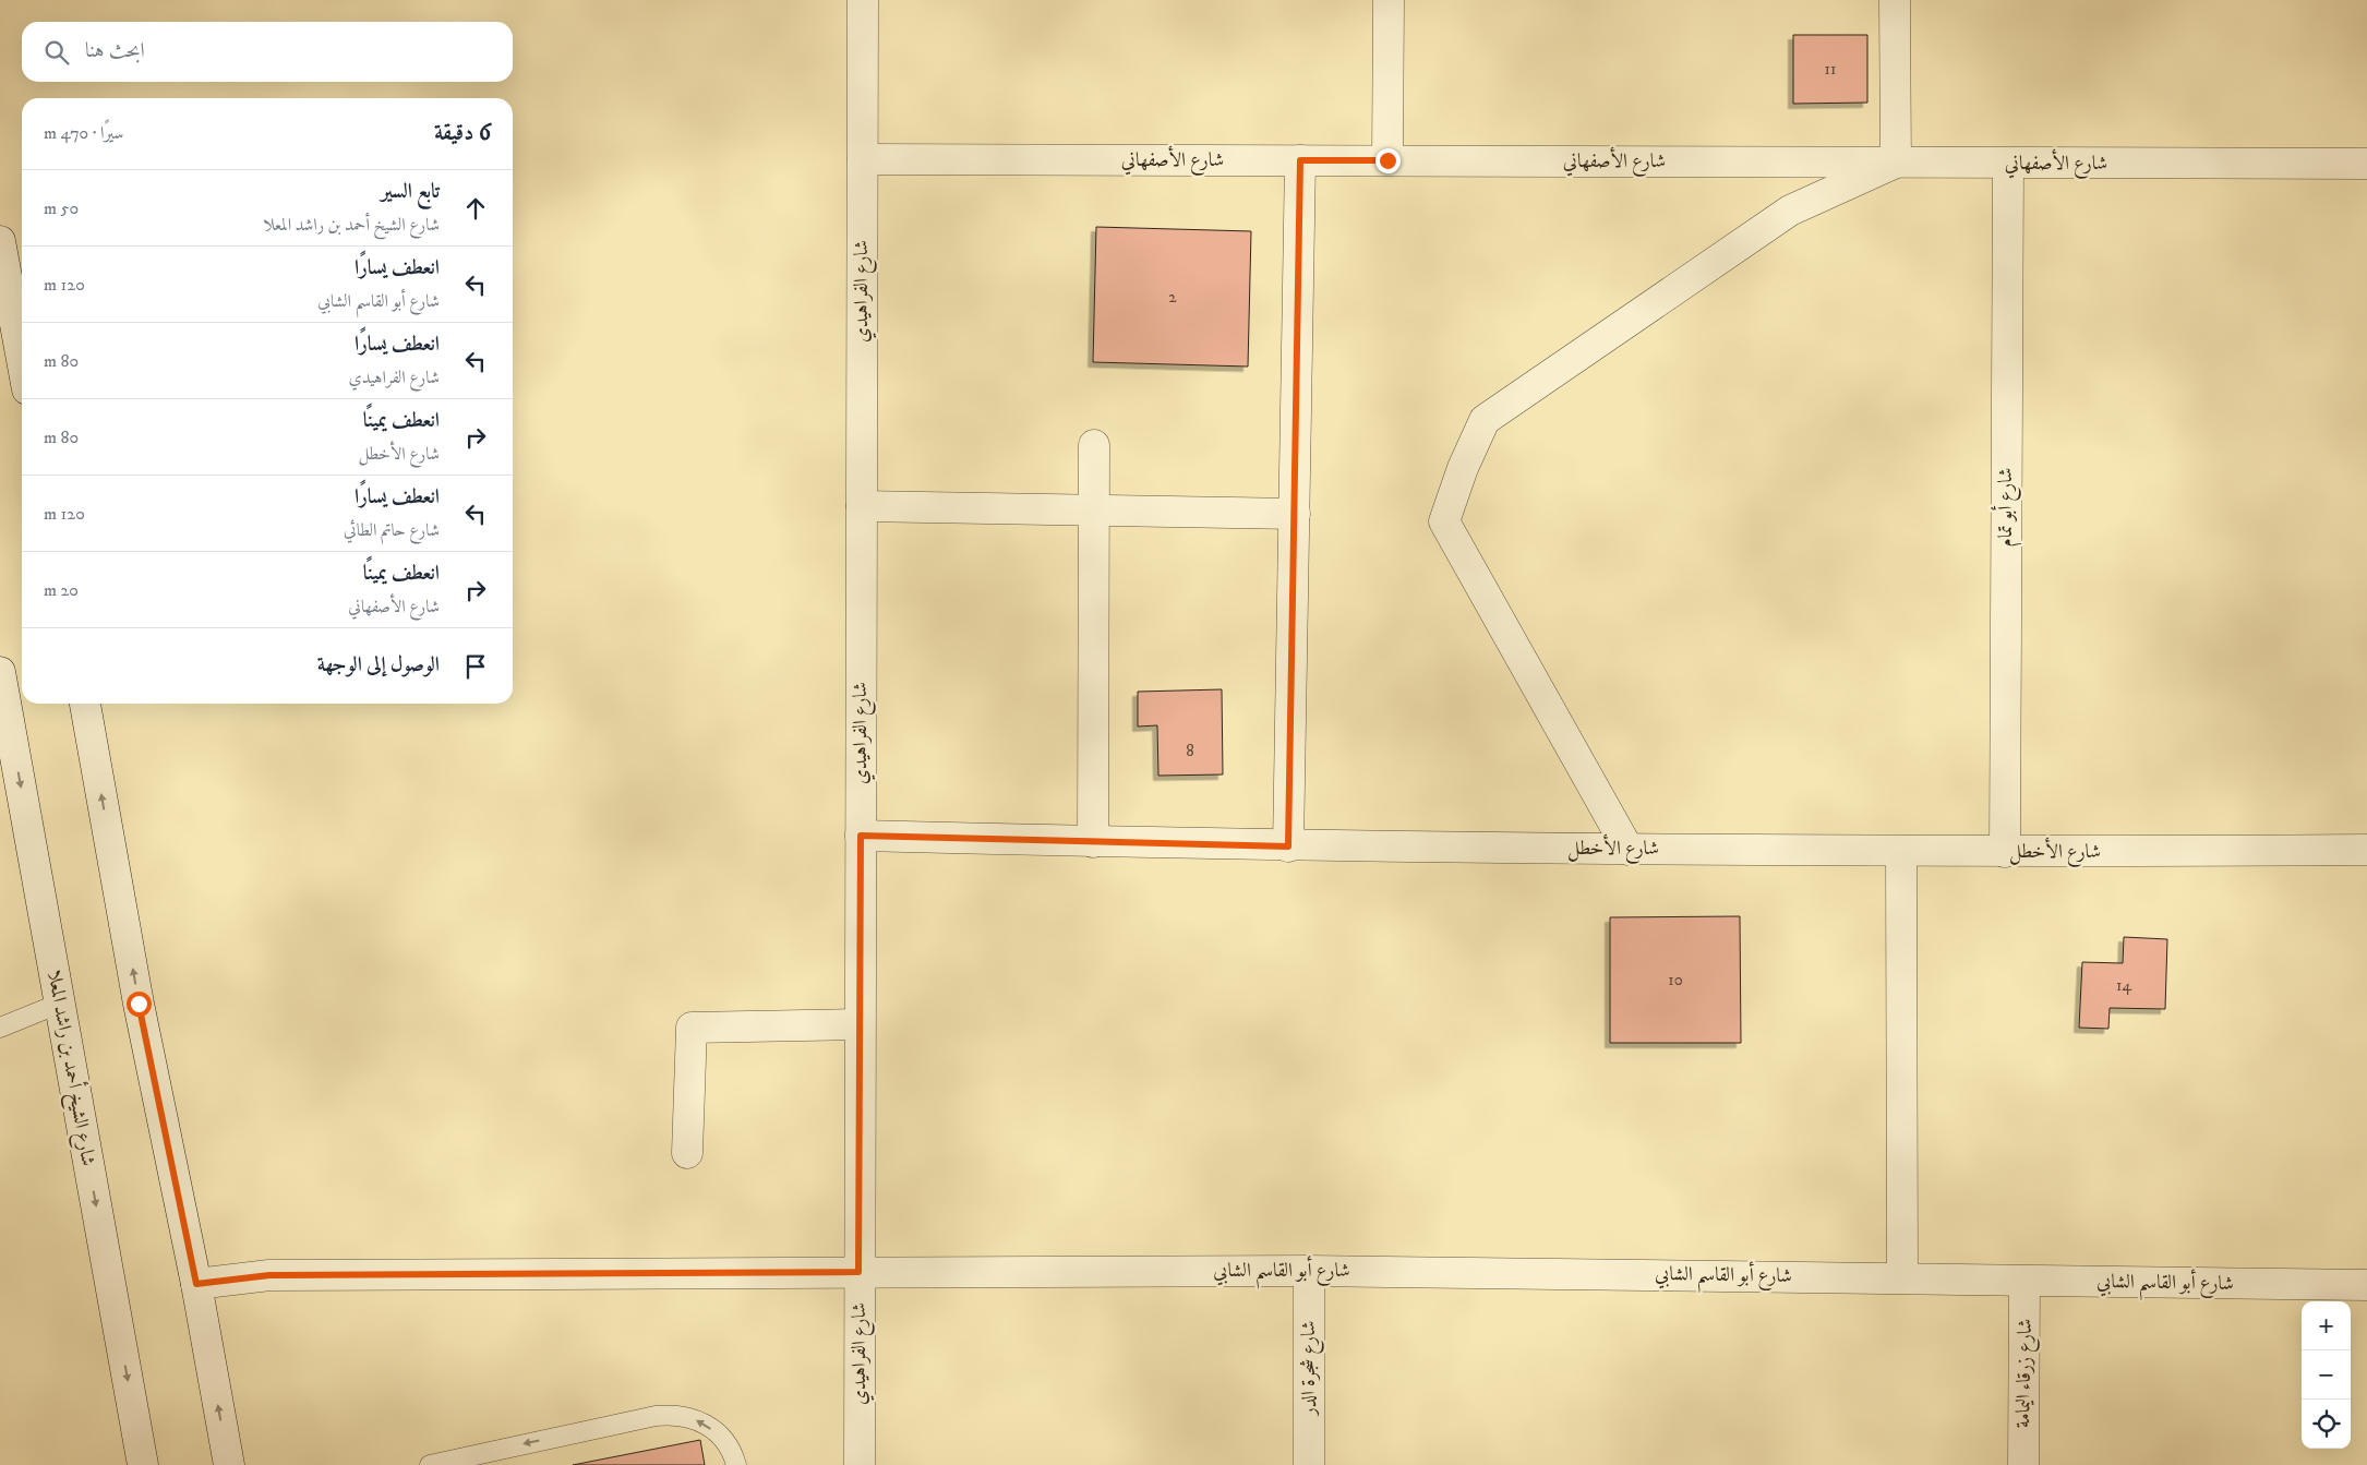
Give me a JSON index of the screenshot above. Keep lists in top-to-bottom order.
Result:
{
  "streets": {
    "street": [
      "شارع الأصفهاني",
      "شارع الفراهيدي",
      "شارع أبو تمام",
      "شارع الأخطل",
      "شارع الشيخ أحمد بن راشد المعلا",
      "شارع أبو القاسم الشابي",
      "شارع شجرة الدر",
      "شارع زرقاء اليمامة"
    ]
  },
  "crossings": [
    ["شارع الأصفهاني", "شارع الفراهيدي"],
    ["شارع الأصفهاني", "شارع أبو تمام"],
    ["شارع الفراهيدي", "شارع الأخطل"],
    ["شارع الفراهيدي", "شارع أبو القاسم الشابي"],
    ["شارع أبو تمام", "شارع الأخطل"],
    ["شارع أبو القاسم الشابي", "شارع شجرة الدر"],
    ["شارع أبو القاسم الشابي", "شارع زرقاء اليمامة"]
  ],
  "house_numbers": [
    "11",
    "2",
    "8",
    "10",
    "14"
  ],
  "page": {
    "search": "ابحث هنا",
    "heading": ["6 دقيقة", "سيرًا · 470 m"],
    "list": [
      ["تابع السير", "شارع الشيخ أحمد بن راشد المعلا", "50 m"],
      ["انعطف يسارًا", "شارع أبو القاسم الشابي", "120 m"],
      ["انعطف يسارًا", "شارع الفراهيدي", "80 m"],
      ["انعطف يمينًا", "شارع الأخطل", "80 m"],
      ["انعطف يسارًا", "شارع حاتم الطائي", "120 m"],
      ["انعطف يمينًا", "شارع الأصفهاني", "20 m"],
      "الوصول إلى الوجهة"
    ],
    "map_buttons": ["+", "−"]
  }
}
